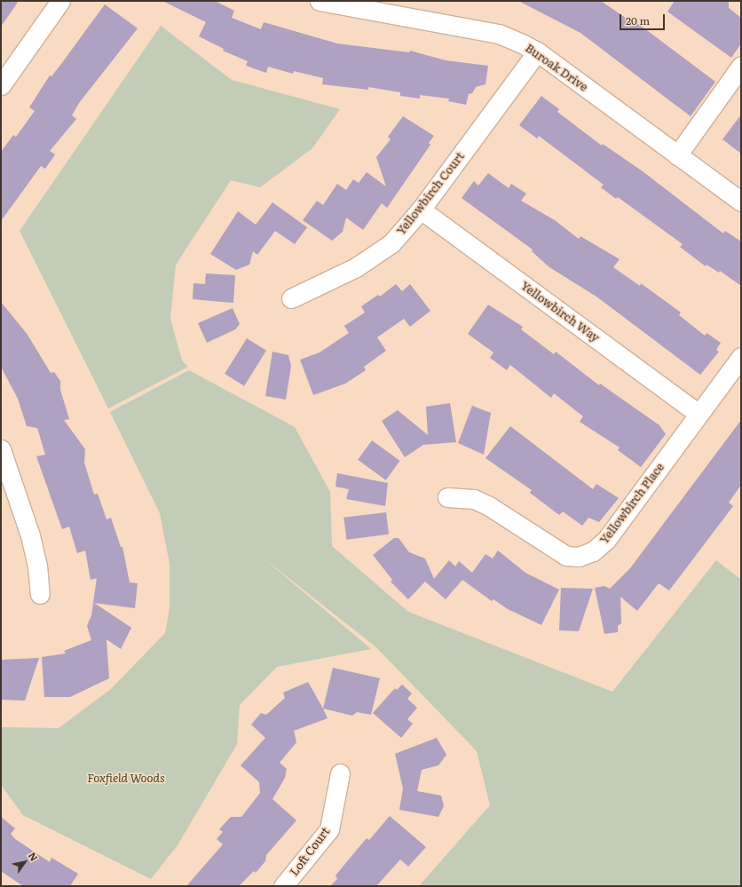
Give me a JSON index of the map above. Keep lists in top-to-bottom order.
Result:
{
  "streets": {
    "street": [
      "Buroak Drive",
      "Yellowbirch Court",
      "Yellowbirch Way",
      "Yellowbirch Place",
      "Loft Court"
    ]
  },
  "crossings": [
    ["Buroak Drive", "Yellowbirch Court"],
    ["Yellowbirch Court", "Yellowbirch Way"],
    ["Yellowbirch Way", "Yellowbirch Place"]
  ],
  "parks": ["Foxfield Woods"],
  "scale_bar": "20 m",
  "north": "top right"
}
